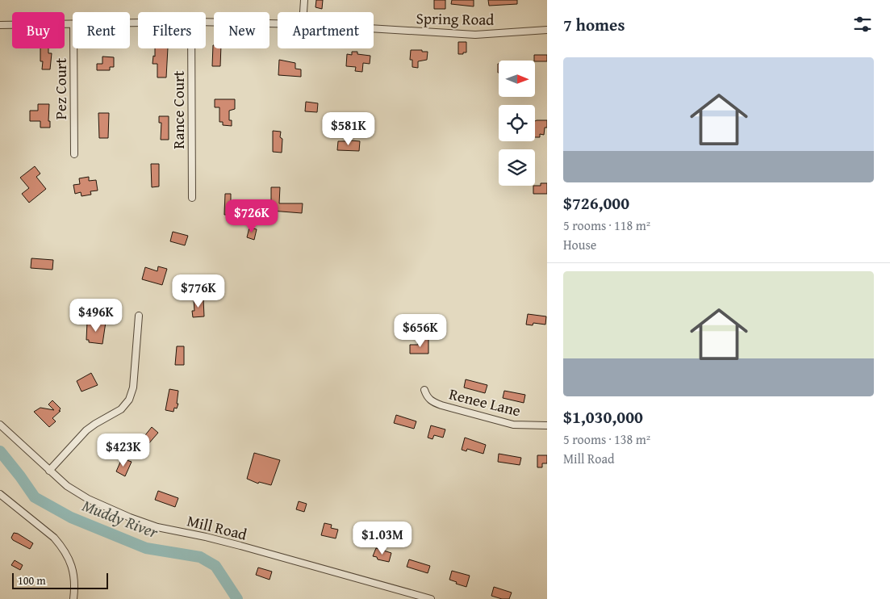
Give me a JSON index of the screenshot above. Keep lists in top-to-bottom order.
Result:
{
  "streets": {
    "street": [
      "Spring Road",
      "Pez Court",
      "Rance Court",
      "Renee Lane",
      "Mill Road"
    ]
  },
  "water": ["Muddy River"],
  "scale_bar": "100 m",
  "north": "right",
  "page": {
    "heading": "7 homes",
    "chip": [
      "Buy",
      "Rent",
      "Filters",
      "New",
      "Apartment"
    ],
    "list": [
      {
        "name": "$726,000",
        "note": "5 rooms · 118 m² · House"
      },
      {
        "name": "$1,030,000",
        "note": "5 rooms · 138 m² · Mill Road"
      }
    ],
    "price": [
      "$581K",
      "$726K",
      "$776K",
      "$496K",
      "$656K",
      "$423K",
      "$1.03M"
    ],
    "scale": "100 m"
  }
}
